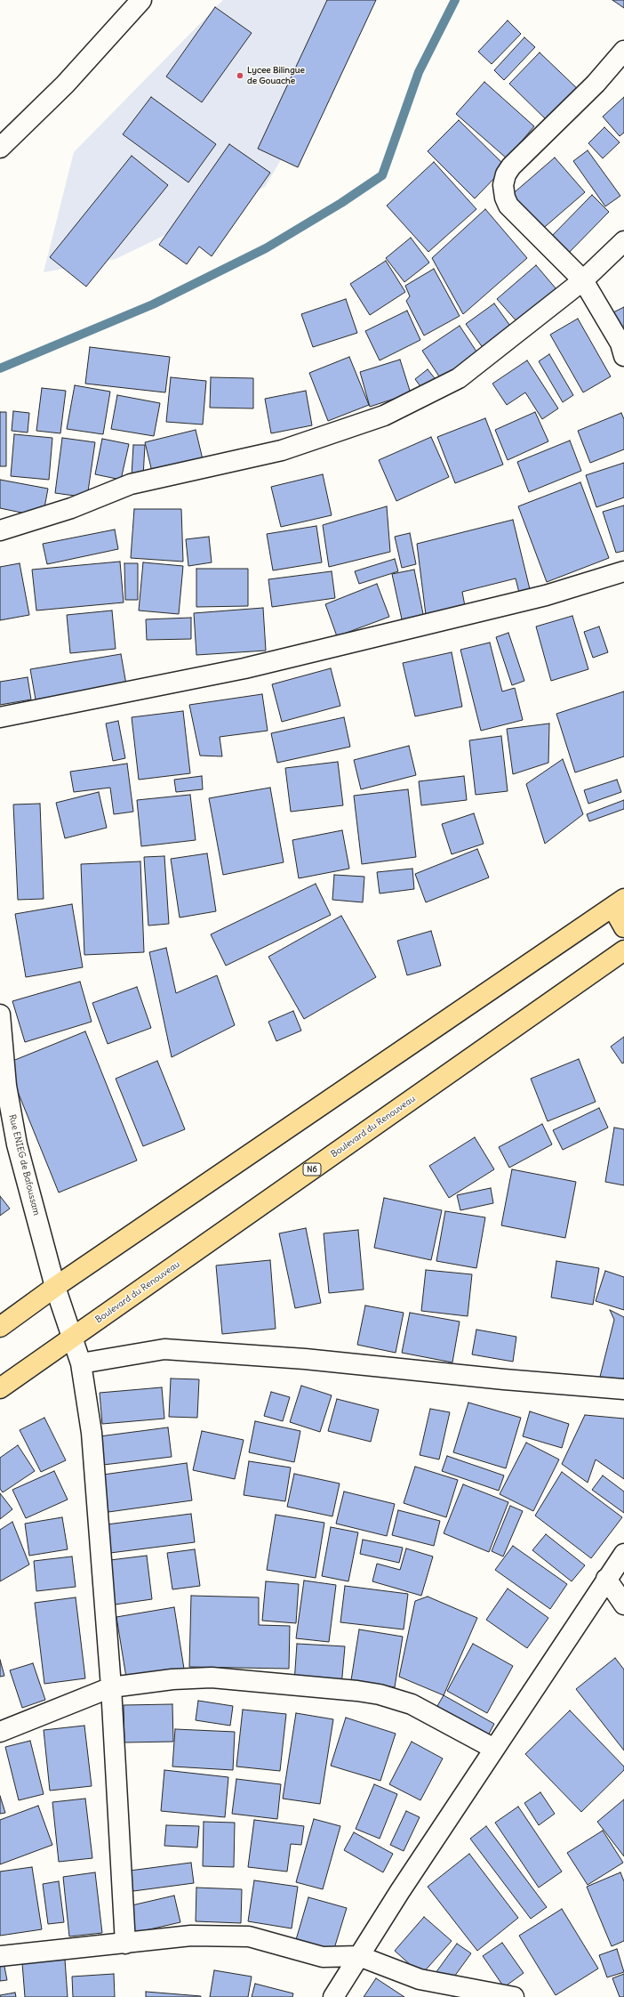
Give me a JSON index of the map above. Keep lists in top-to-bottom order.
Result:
{
  "streets": {
    "highway": ["Boulevard du Renouveau", "N6"],
    "street": ["Rue ENIEG de Bafoussam"]
  },
  "crossings": [
    ["Boulevard du Renouveau", "Rue ENIEG de Bafoussam"]
  ],
  "places": ["Lycee Bilingue de Gouache"]
}
